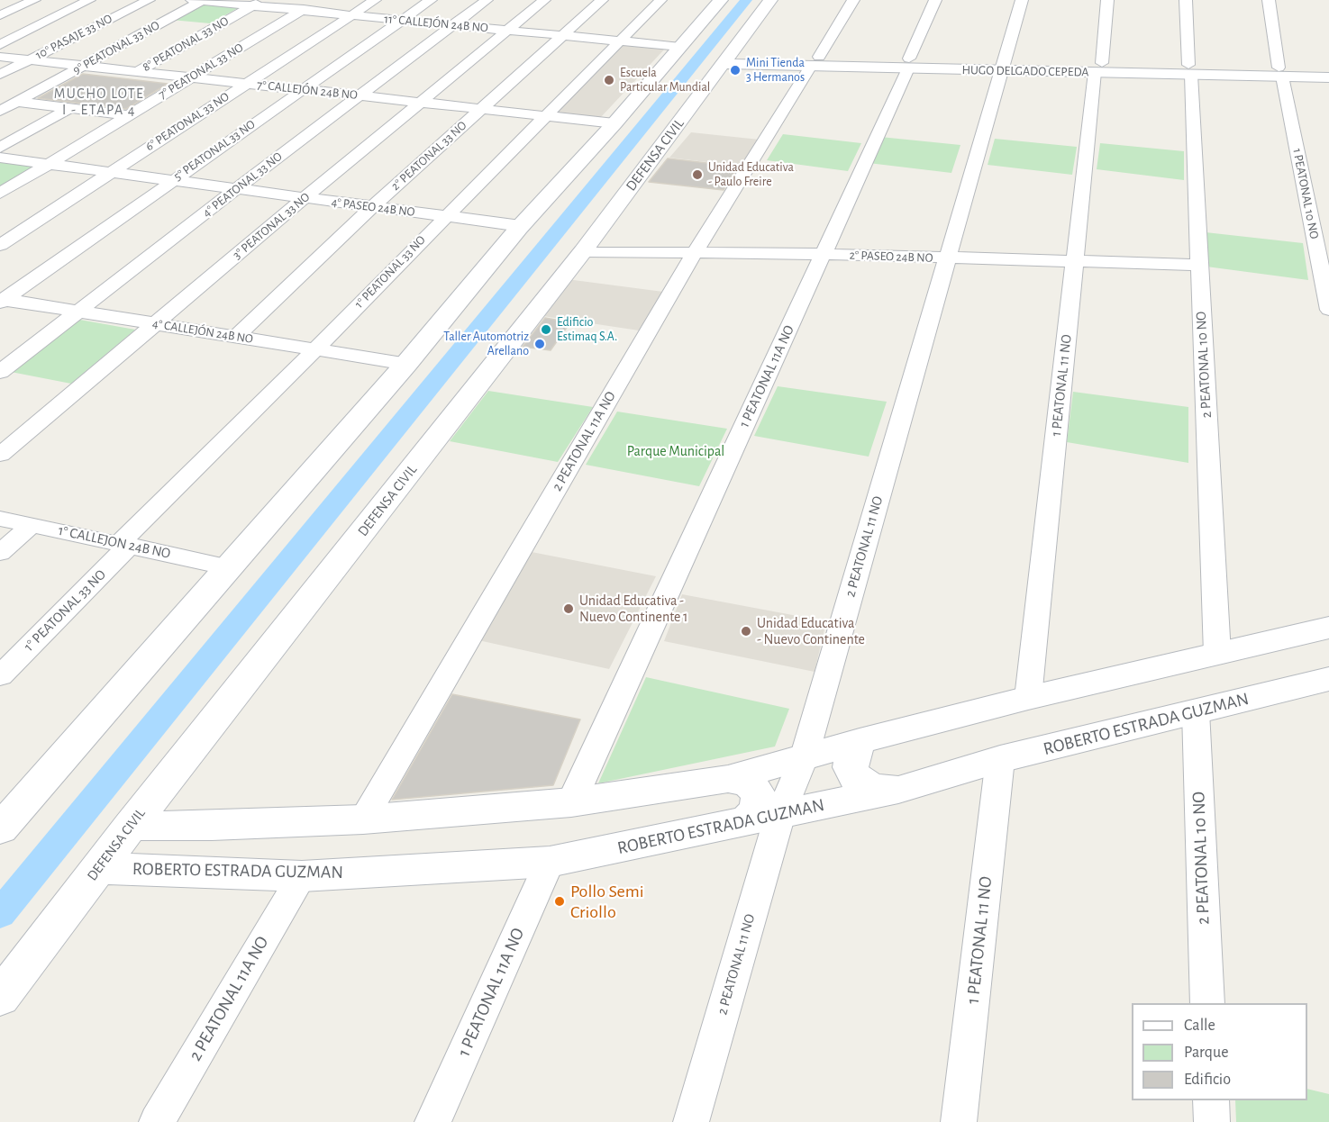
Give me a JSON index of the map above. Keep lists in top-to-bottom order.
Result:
{
  "streets": {
    "street": [
      "11° CALLEJÓN 24B NO",
      "10° PASAJE 33 NO",
      "8° PEATONAL 33 NO",
      "9° PEATONAL 33 NO",
      "7° PEATONAL 33 NO",
      "HUGO DELGADO CEPEDA",
      "7° CALLEJÓN 24B NO",
      "6° PEATONAL 33 NO",
      "5° PEATONAL 33 NO",
      "DEFENSA CIVIL",
      "2° PEATONAL 33 NO",
      "4° PEATONAL 33 NO",
      "1 PEATONAL 10 NO",
      "4° PASEO 24B NO",
      "3° PEATONAL 33 NO",
      "2° PASEO 24B NO",
      "1° PEATONAL 33 NO",
      "4° CALLEJÓN 24B NO",
      "2 PEATONAL 10 NO",
      "1 PEATONAL 11A NO",
      "1 PEATONAL 11 NO",
      "2 PEATONAL 11A NO",
      "1° CALLEJON 24B NO",
      "2 PEATONAL 11 NO",
      "ROBERTO ESTRADA GUZMAN"
    ]
  },
  "crossings": [
    ["11° CALLEJÓN 24B NO", "8° PEATONAL 33 NO"],
    ["11° CALLEJÓN 24B NO", "9° PEATONAL 33 NO"],
    ["11° CALLEJÓN 24B NO", "7° PEATONAL 33 NO"],
    ["11° CALLEJÓN 24B NO", "6° PEATONAL 33 NO"],
    ["11° CALLEJÓN 24B NO", "5° PEATONAL 33 NO"],
    ["11° CALLEJÓN 24B NO", "2° PEATONAL 33 NO"],
    ["11° CALLEJÓN 24B NO", "4° PEATONAL 33 NO"],
    ["11° CALLEJÓN 24B NO", "3° PEATONAL 33 NO"],
    ["11° CALLEJÓN 24B NO", "1° PEATONAL 33 NO"],
    ["10° PASAJE 33 NO", "7° CALLEJÓN 24B NO"],
    ["8° PEATONAL 33 NO", "7° CALLEJÓN 24B NO"],
    ["9° PEATONAL 33 NO", "7° CALLEJÓN 24B NO"],
    ["7° PEATONAL 33 NO", "7° CALLEJÓN 24B NO"],
    ["7° PEATONAL 33 NO", "4° PASEO 24B NO"],
    ["HUGO DELGADO CEPEDA", "DEFENSA CIVIL"],
    ["HUGO DELGADO CEPEDA", "1 PEATONAL 10 NO"],
    ["HUGO DELGADO CEPEDA", "2 PEATONAL 10 NO"],
    ["HUGO DELGADO CEPEDA", "1 PEATONAL 11A NO"],
    ["HUGO DELGADO CEPEDA", "1 PEATONAL 11 NO"],
    ["HUGO DELGADO CEPEDA", "2 PEATONAL 11A NO"],
    ["HUGO DELGADO CEPEDA", "2 PEATONAL 11 NO"],
    ["7° CALLEJÓN 24B NO", "6° PEATONAL 33 NO"],
    ["7° CALLEJÓN 24B NO", "5° PEATONAL 33 NO"],
    ["7° CALLEJÓN 24B NO", "2° PEATONAL 33 NO"],
    ["7° CALLEJÓN 24B NO", "4° PEATONAL 33 NO"],
    ["7° CALLEJÓN 24B NO", "3° PEATONAL 33 NO"],
    ["7° CALLEJÓN 24B NO", "1° PEATONAL 33 NO"],
    ["6° PEATONAL 33 NO", "4° PASEO 24B NO"],
    ["5° PEATONAL 33 NO", "4° PASEO 24B NO"],
    ["5° PEATONAL 33 NO", "4° CALLEJÓN 24B NO"],
    ["DEFENSA CIVIL", "2° PASEO 24B NO"],
    ["DEFENSA CIVIL", "ROBERTO ESTRADA GUZMAN"],
    ["2° PEATONAL 33 NO", "4° PASEO 24B NO"],
    ["2° PEATONAL 33 NO", "4° CALLEJÓN 24B NO"],
    ["4° PEATONAL 33 NO", "4° PASEO 24B NO"],
    ["4° PEATONAL 33 NO", "4° CALLEJÓN 24B NO"],
    ["4° PASEO 24B NO", "3° PEATONAL 33 NO"],
    ["4° PASEO 24B NO", "1° PEATONAL 33 NO"],
    ["3° PEATONAL 33 NO", "4° CALLEJÓN 24B NO"],
    ["2° PASEO 24B NO", "2 PEATONAL 10 NO"],
    ["2° PASEO 24B NO", "1 PEATONAL 11A NO"],
    ["2° PASEO 24B NO", "1 PEATONAL 11 NO"],
    ["2° PASEO 24B NO", "2 PEATONAL 11A NO"],
    ["2° PASEO 24B NO", "2 PEATONAL 11 NO"],
    ["1° PEATONAL 33 NO", "4° CALLEJÓN 24B NO"],
    ["1° PEATONAL 33 NO", "1° CALLEJON 24B NO"],
    ["2 PEATONAL 10 NO", "ROBERTO ESTRADA GUZMAN"],
    ["1 PEATONAL 11A NO", "ROBERTO ESTRADA GUZMAN"],
    ["1 PEATONAL 11 NO", "ROBERTO ESTRADA GUZMAN"],
    ["2 PEATONAL 11A NO", "ROBERTO ESTRADA GUZMAN"],
    ["2 PEATONAL 11 NO", "ROBERTO ESTRADA GUZMAN"]
  ],
  "districts": ["MUCHO LOTE I - ETAPA 4"],
  "parks": ["Parque Municipal"],
  "places": [
    "Mini Tienda 3 Hermanos",
    "Escuela Particular Mundial",
    "Unidad Educativa - Paulo Freire",
    "Edificio Estimaq S.A.",
    "Taller Automotriz Arellano",
    "Unidad Educativa - Nuevo Continente 1",
    "Unidad Educativa - Nuevo Continente",
    "Pollo Semi Criollo"
  ],
  "legend": ["Calle", "Parque", "Edificio"]
}
